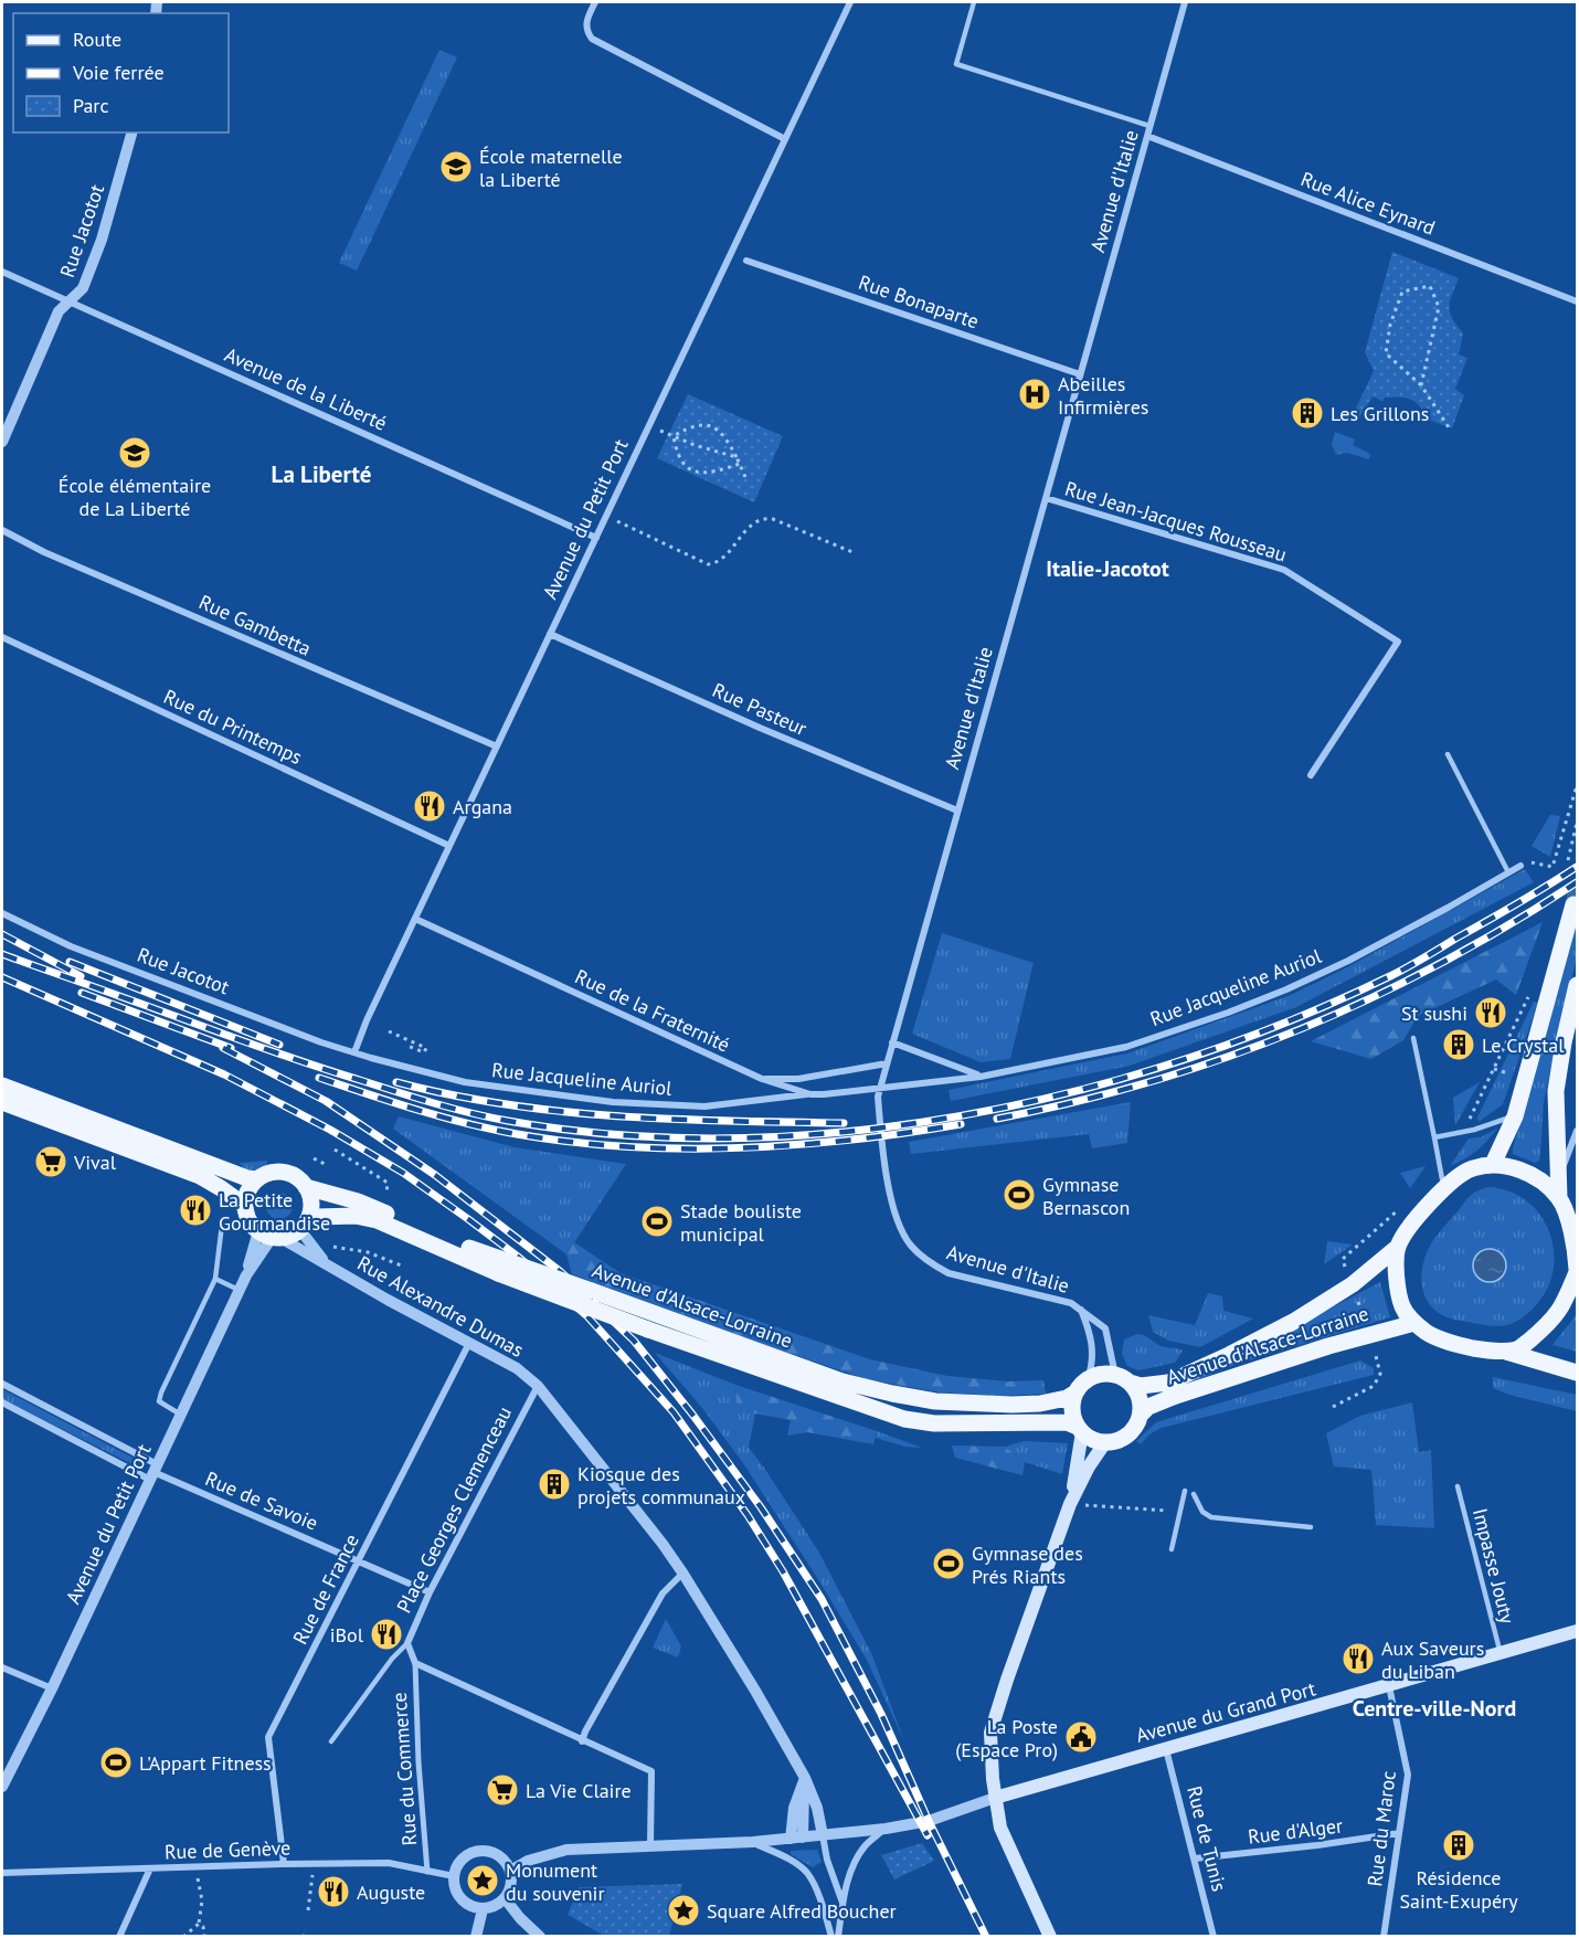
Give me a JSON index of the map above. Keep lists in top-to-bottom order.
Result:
{
  "streets": {
    "main road": ["Avenue d'Alsace-Lorraine", "Avenue du Grand Port"],
    "street": [
      "Avenue d'Italie",
      "Rue Alice Eynard",
      "Rue Jacotot",
      "Rue Bonaparte",
      "Avenue de la Liberté",
      "Avenue du Petit Port",
      "Rue Jean-Jacques Rousseau",
      "Rue Gambetta",
      "Rue Pasteur",
      "Rue du Printemps",
      "Rue Jacqueline Auriol",
      "Rue de la Fraternité",
      "Rue Alexandre Dumas",
      "Rue de Savoie",
      "Place Georges Clemenceau",
      "Rue de France",
      "Rue du Commerce",
      "Rue du Maroc",
      "Rue d'Alger",
      "Rue de Tunis",
      "Rue de Genève"
    ],
    "lane": ["Impasse Jouty"]
  },
  "crossings": [
    ["Avenue d'Italie", "Rue Alice Eynard"],
    ["Avenue d'Italie", "Rue Bonaparte"],
    ["Avenue d'Italie", "Rue Jean-Jacques Rousseau"],
    ["Avenue d'Italie", "Rue Pasteur"],
    ["Avenue d'Italie", "Rue Jacqueline Auriol"],
    ["Avenue d'Italie", "Rue de la Fraternité"],
    ["Avenue d'Italie", "Avenue d'Alsace-Lorraine"],
    ["Rue Jacotot", "Avenue de la Liberté"],
    ["Rue Jacotot", "Avenue du Petit Port"],
    ["Rue Jacotot", "Rue Jacqueline Auriol"],
    ["Avenue de la Liberté", "Avenue du Petit Port"],
    ["Avenue du Petit Port", "Rue Gambetta"],
    ["Avenue du Petit Port", "Rue Pasteur"],
    ["Avenue du Petit Port", "Rue du Printemps"],
    ["Avenue du Petit Port", "Rue Jacqueline Auriol"],
    ["Avenue du Petit Port", "Rue de la Fraternité"],
    ["Avenue du Petit Port", "Avenue d'Alsace-Lorraine"],
    ["Avenue du Petit Port", "Rue Alexandre Dumas"],
    ["Avenue du Petit Port", "Rue de Savoie"],
    ["Rue Jacqueline Auriol", "Rue de la Fraternité"],
    ["Avenue d'Alsace-Lorraine", "Rue Alexandre Dumas"],
    ["Rue Alexandre Dumas", "Place Georges Clemenceau"],
    ["Rue Alexandre Dumas", "Rue de France"],
    ["Rue de Savoie", "Place Georges Clemenceau"],
    ["Rue de Savoie", "Rue de France"],
    ["Place Georges Clemenceau", "Rue du Commerce"],
    ["Impasse Jouty", "Avenue du Grand Port"],
    ["Rue de France", "Rue de Genève"],
    ["Avenue du Grand Port", "Rue du Maroc"],
    ["Avenue du Grand Port", "Rue de Tunis"],
    ["Rue du Commerce", "Rue de Genève"],
    ["Rue du Maroc", "Rue d'Alger"],
    ["Rue d'Alger", "Rue de Tunis"]
  ],
  "districts": ["La Liberté", "Italie-Jacotot", "Centre-ville-Nord"],
  "places": {
    "school or university": ["École maternelle la Liberté", "École élémentaire de La Liberté"],
    "hospital": ["Abeilles Infirmières"],
    "building": [
      "Les Grillons",
      "Le Crystal",
      "Kiosque des projets communaux",
      "Résidence Saint-Exupéry"
    ],
    "restaurant": [
      "Argana",
      "St sushi",
      "La Petite Gourmandise",
      "iBol",
      "Aux Saveurs du Liban",
      "Auguste"
    ],
    "supermarket": ["Vival", "La Vie Claire"],
    "sports": [
      "Gymnase Bernascon",
      "Stade bouliste municipal",
      "Gymnase des Prés Riants",
      "L'Appart Fitness"
    ],
    "public building": ["La Poste (Espace Pro)"],
    "place": ["Monument du souvenir", "Square Alfred Boucher"]
  },
  "legend": ["Route", "Voie ferrée", "Parc"]
}
